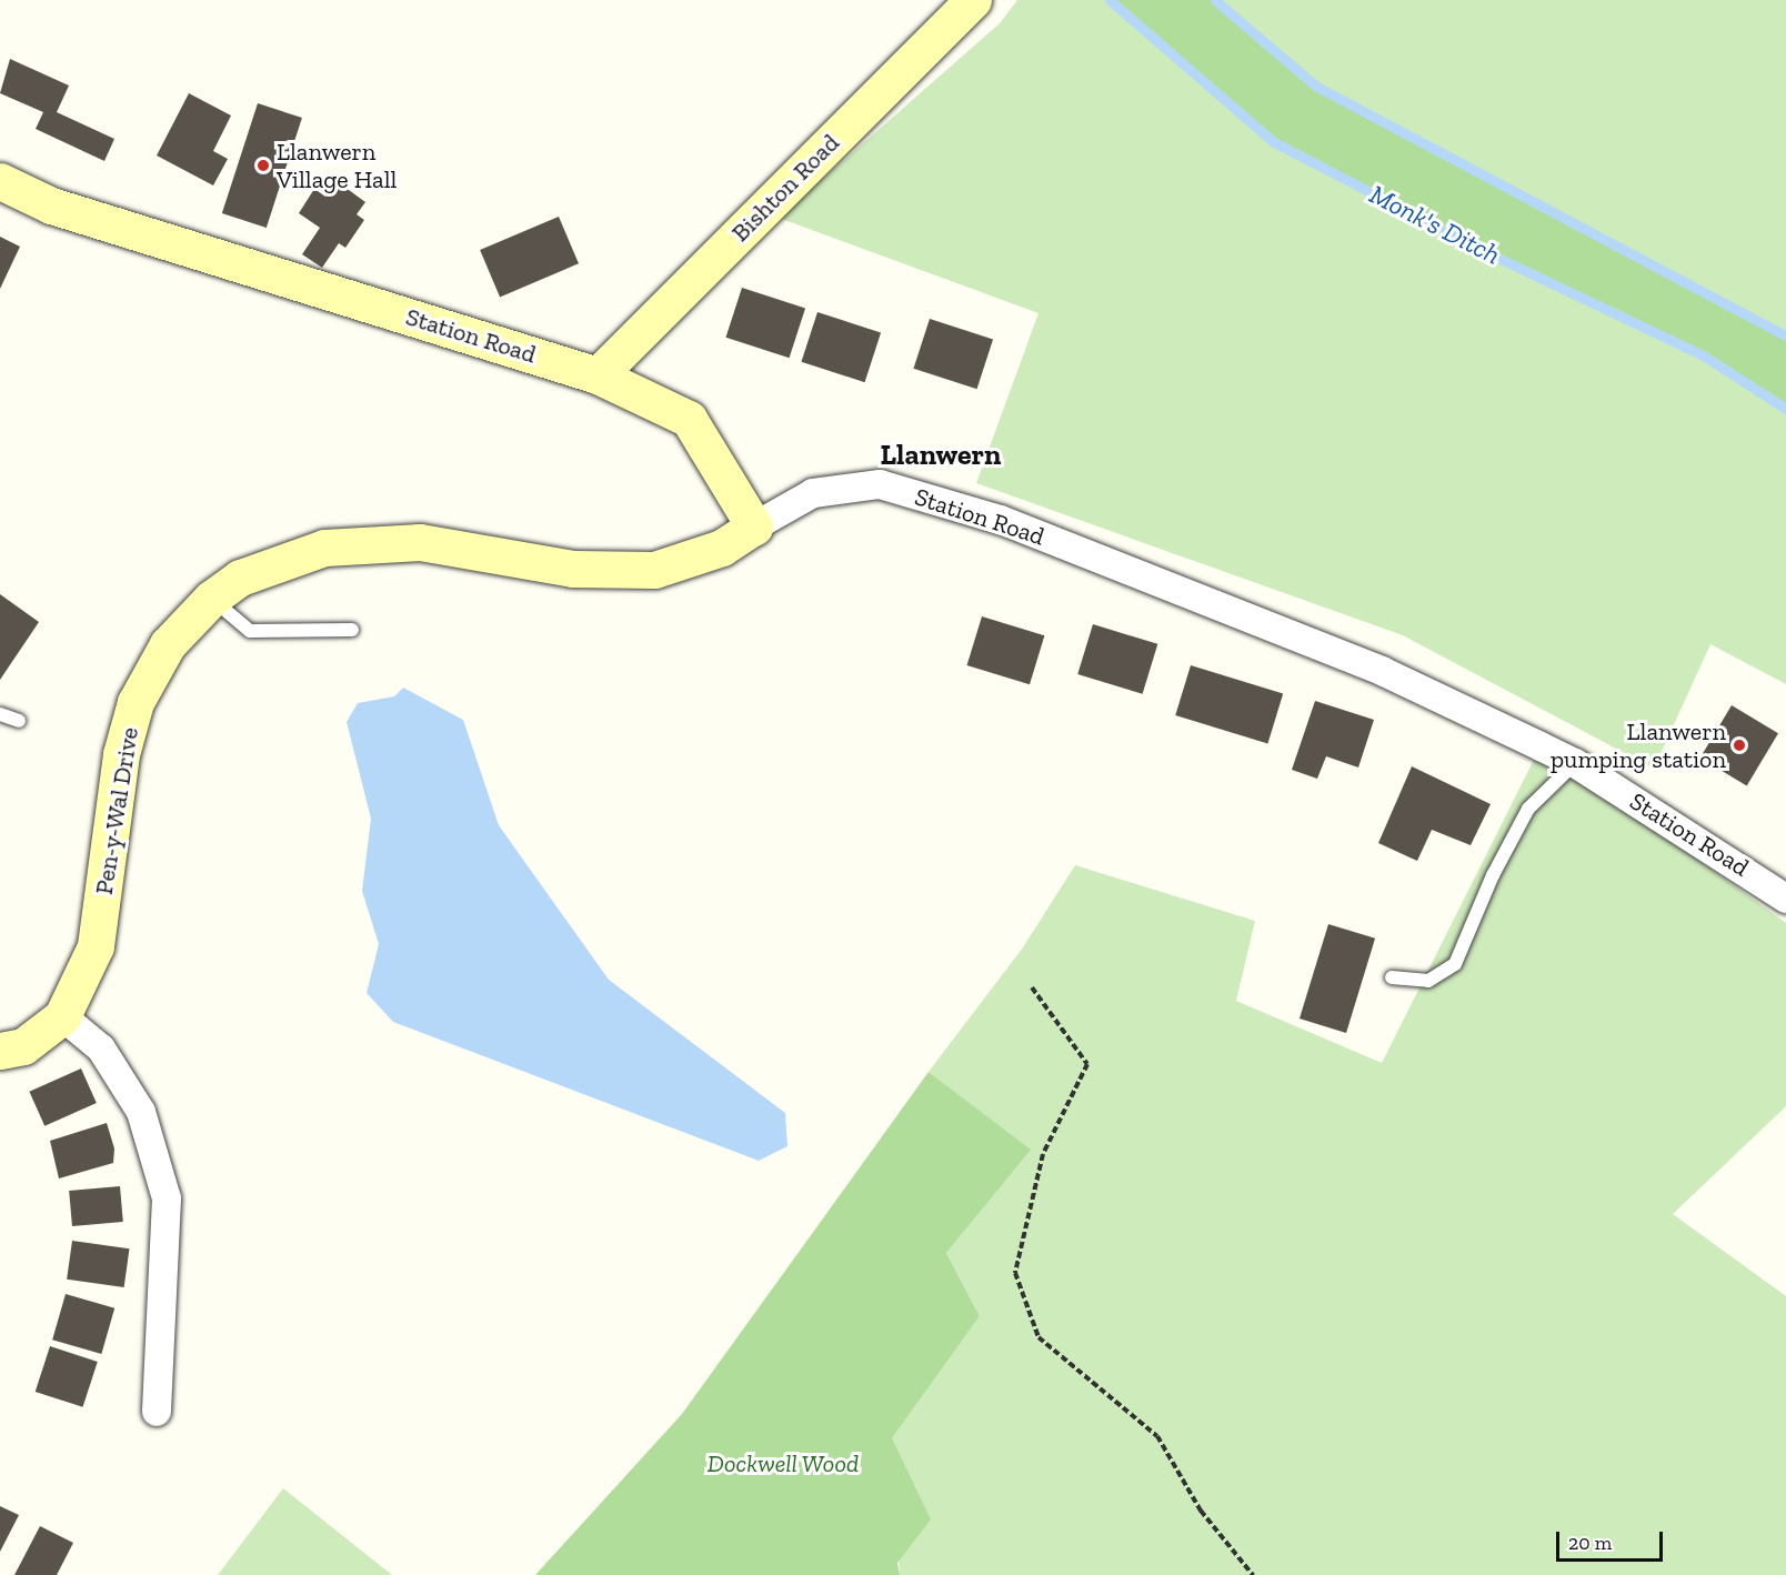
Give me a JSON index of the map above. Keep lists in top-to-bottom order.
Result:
{
  "streets": {
    "street": ["Bishton Road", "Station Road", "Pen-y-Wal Drive"]
  },
  "crossings": [
    ["Bishton Road", "Station Road"],
    ["Station Road", "Pen-y-Wal Drive"]
  ],
  "districts": ["Llanwern"],
  "water": ["Monk's Ditch"],
  "parks": ["Dockwell Wood"],
  "places": ["Llanwern Village Hall", "Llanwern pumping station"],
  "scale_bar": "20 m"
}
